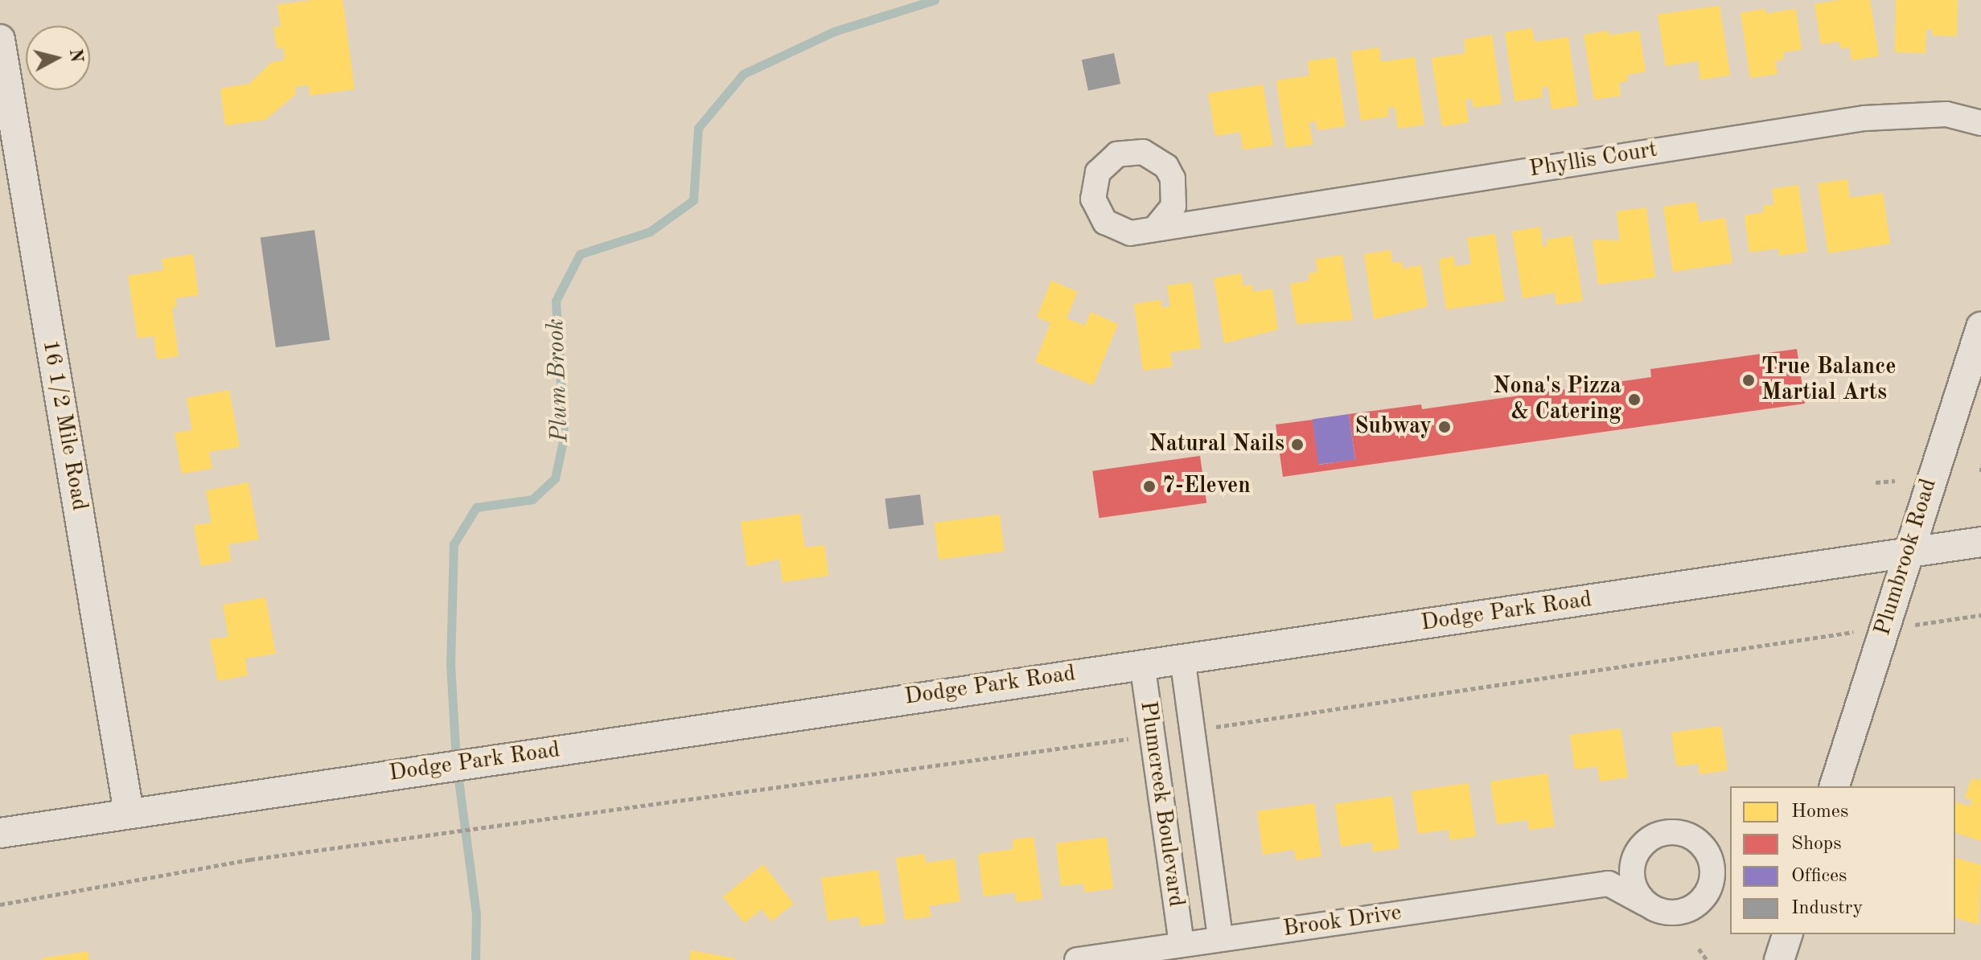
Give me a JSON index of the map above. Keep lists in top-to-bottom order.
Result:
{
  "streets": {
    "street": [
      "Phyllis Court",
      "16 1/2 Mile Road",
      "Plumbrook Road",
      "Dodge Park Road",
      "Plumcreek Boulevard",
      "Brook Drive"
    ]
  },
  "crossings": [
    ["16 1/2 Mile Road", "Dodge Park Road"],
    ["Plumbrook Road", "Dodge Park Road"],
    ["Dodge Park Road", "Plumcreek Boulevard"],
    ["Plumcreek Boulevard", "Brook Drive"]
  ],
  "water": ["Plum Brook"],
  "places": [
    "True Balance Martial Arts",
    "Nona's Pizza & Catering",
    "Subway",
    "Natural Nails",
    "7-Eleven"
  ],
  "legend": [
    "Homes",
    "Shops",
    "Offices",
    "Industry"
  ],
  "north": "right"
}
